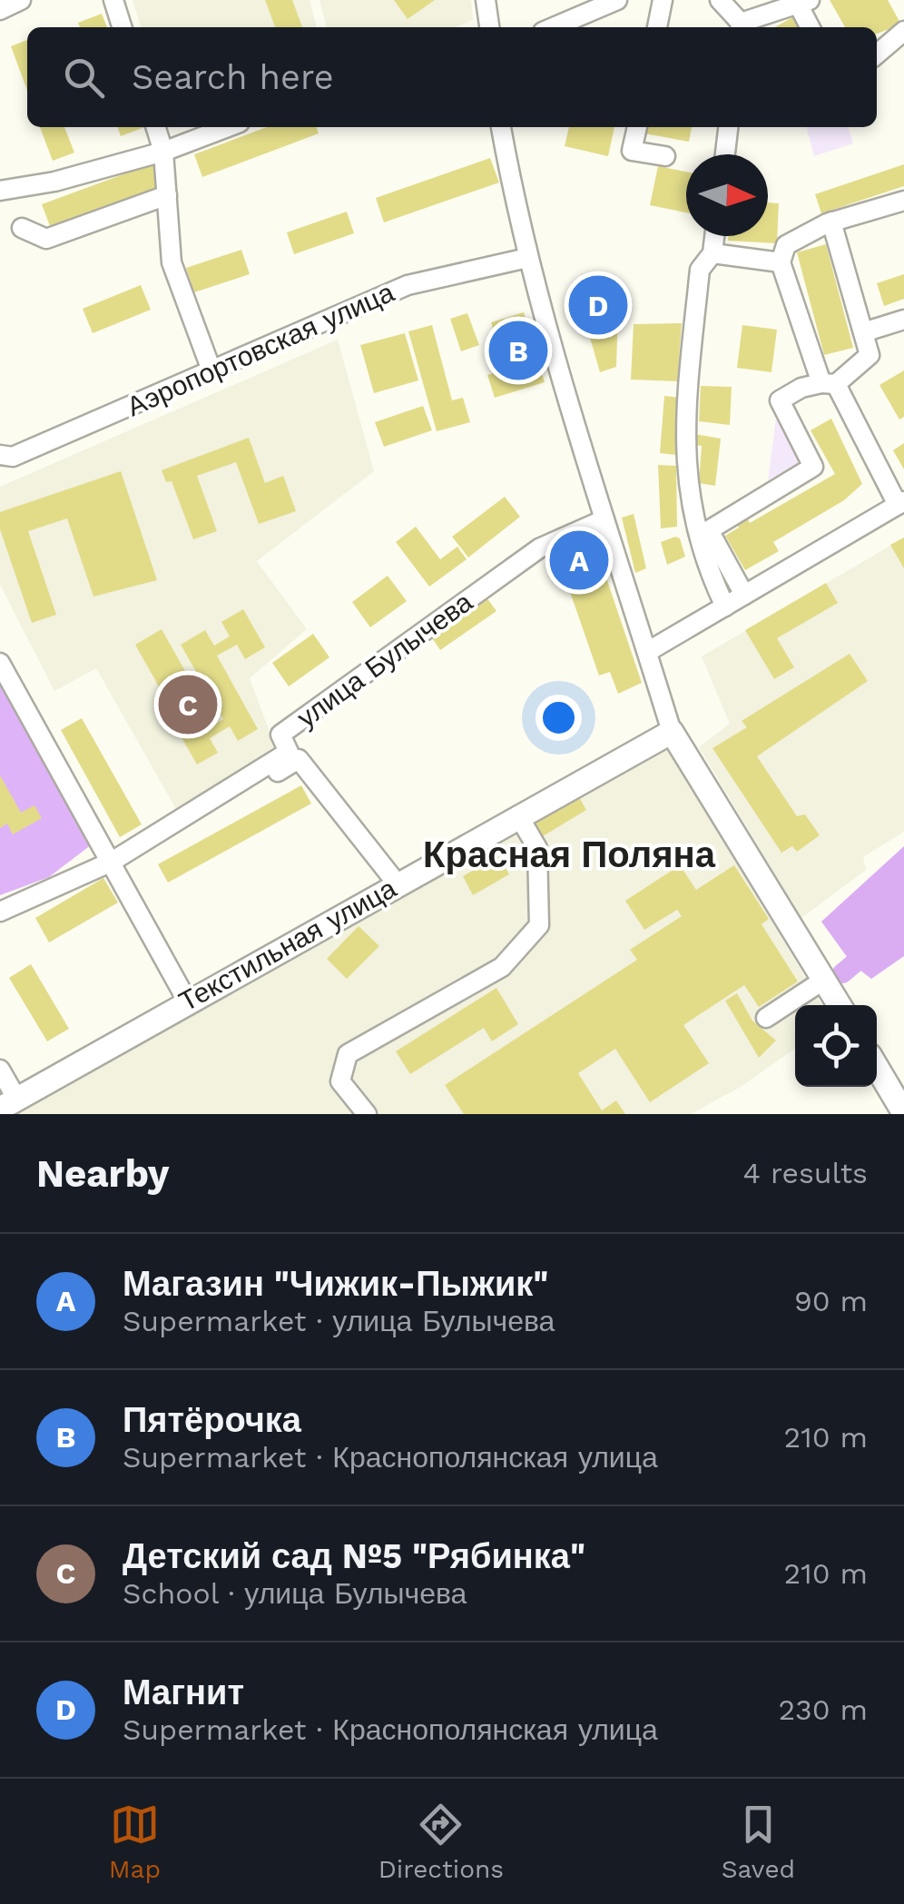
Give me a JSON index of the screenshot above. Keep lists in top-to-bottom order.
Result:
{
  "streets": {
    "main road": ["Текстильная улица"],
    "street": ["Аэропортовская улица", "улица Булычева"]
  },
  "districts": ["Красная Поляна"],
  "north": "right",
  "page": {
    "search": "Search here",
    "pins": [
      "D",
      "B",
      "A",
      "C"
    ],
    "heading": ["Nearby", "4 results"],
    "list": [
      {
        "mark": "A",
        "name": "Магазин \"Чижик-Пыжик\"",
        "note": "Supermarket · улица Булычева",
        "value": "90 m"
      },
      {
        "mark": "B",
        "name": "Пятёрочка",
        "note": "Supermarket · Краснополянская улица",
        "value": "210 m"
      },
      {
        "mark": "C",
        "name": "Детский сад №5 \"Рябинка\"",
        "note": "School · улица Булычева",
        "value": "210 m"
      },
      {
        "mark": "D",
        "name": "Магнит",
        "note": "Supermarket · Краснополянская улица",
        "value": "230 m"
      }
    ],
    "nav": ["Map", "Directions", "Saved"]
  }
}
